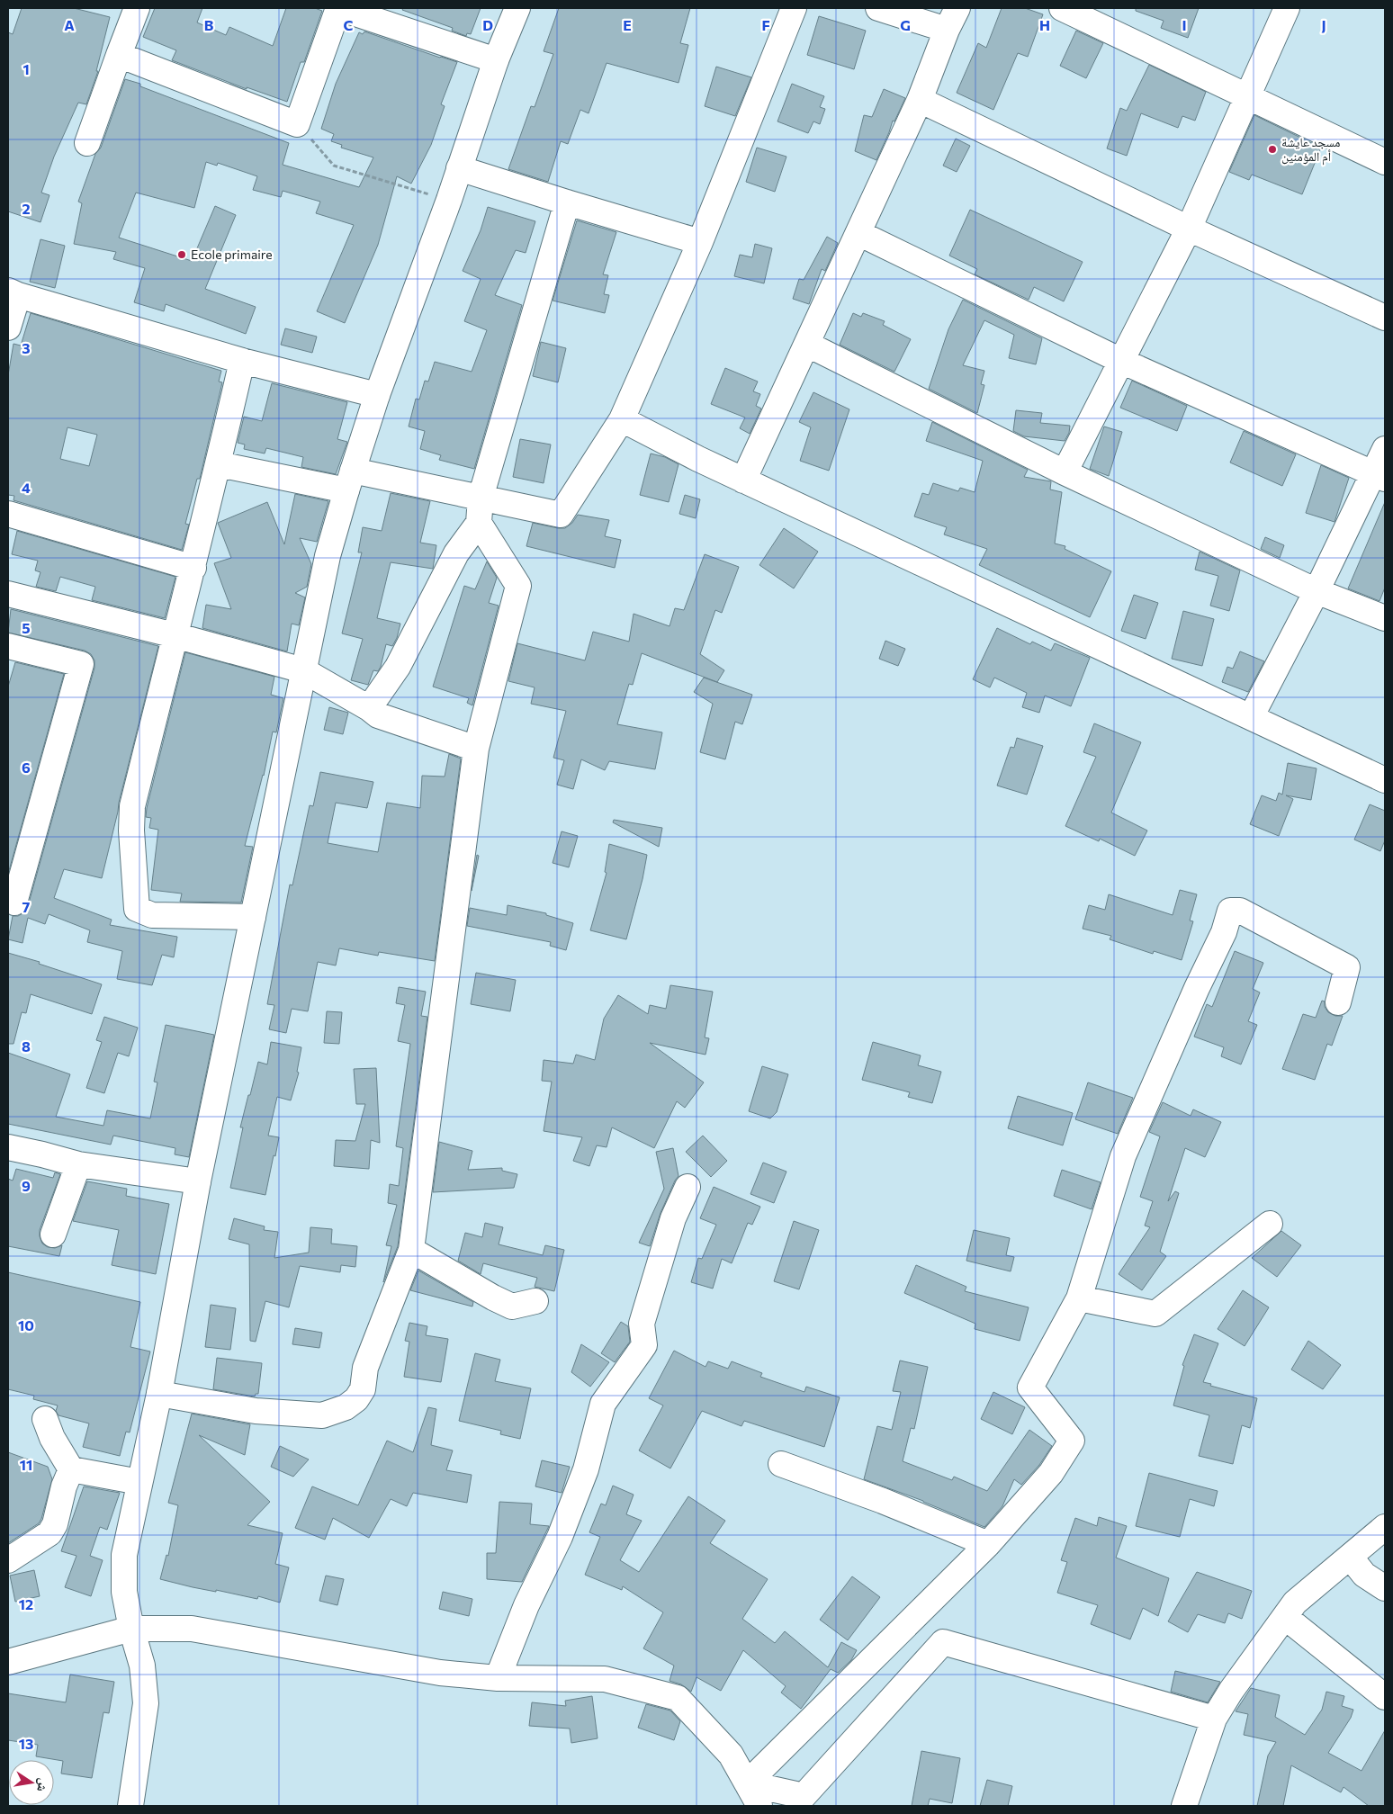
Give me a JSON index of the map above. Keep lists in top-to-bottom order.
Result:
{
  "places": ["مسجد عايشة أم المؤمنين", "Ecole primaire"],
  "north": "right",
  "grid": {
    "columns": [
      "A",
      "B",
      "C",
      "D",
      "E",
      "F",
      "G",
      "H",
      "I",
      "J"
    ],
    "rows": [
      "1",
      "2",
      "3",
      "4",
      "5",
      "6",
      "7",
      "8",
      "9",
      "10",
      "11",
      "12",
      "13"
    ]
  }
}
